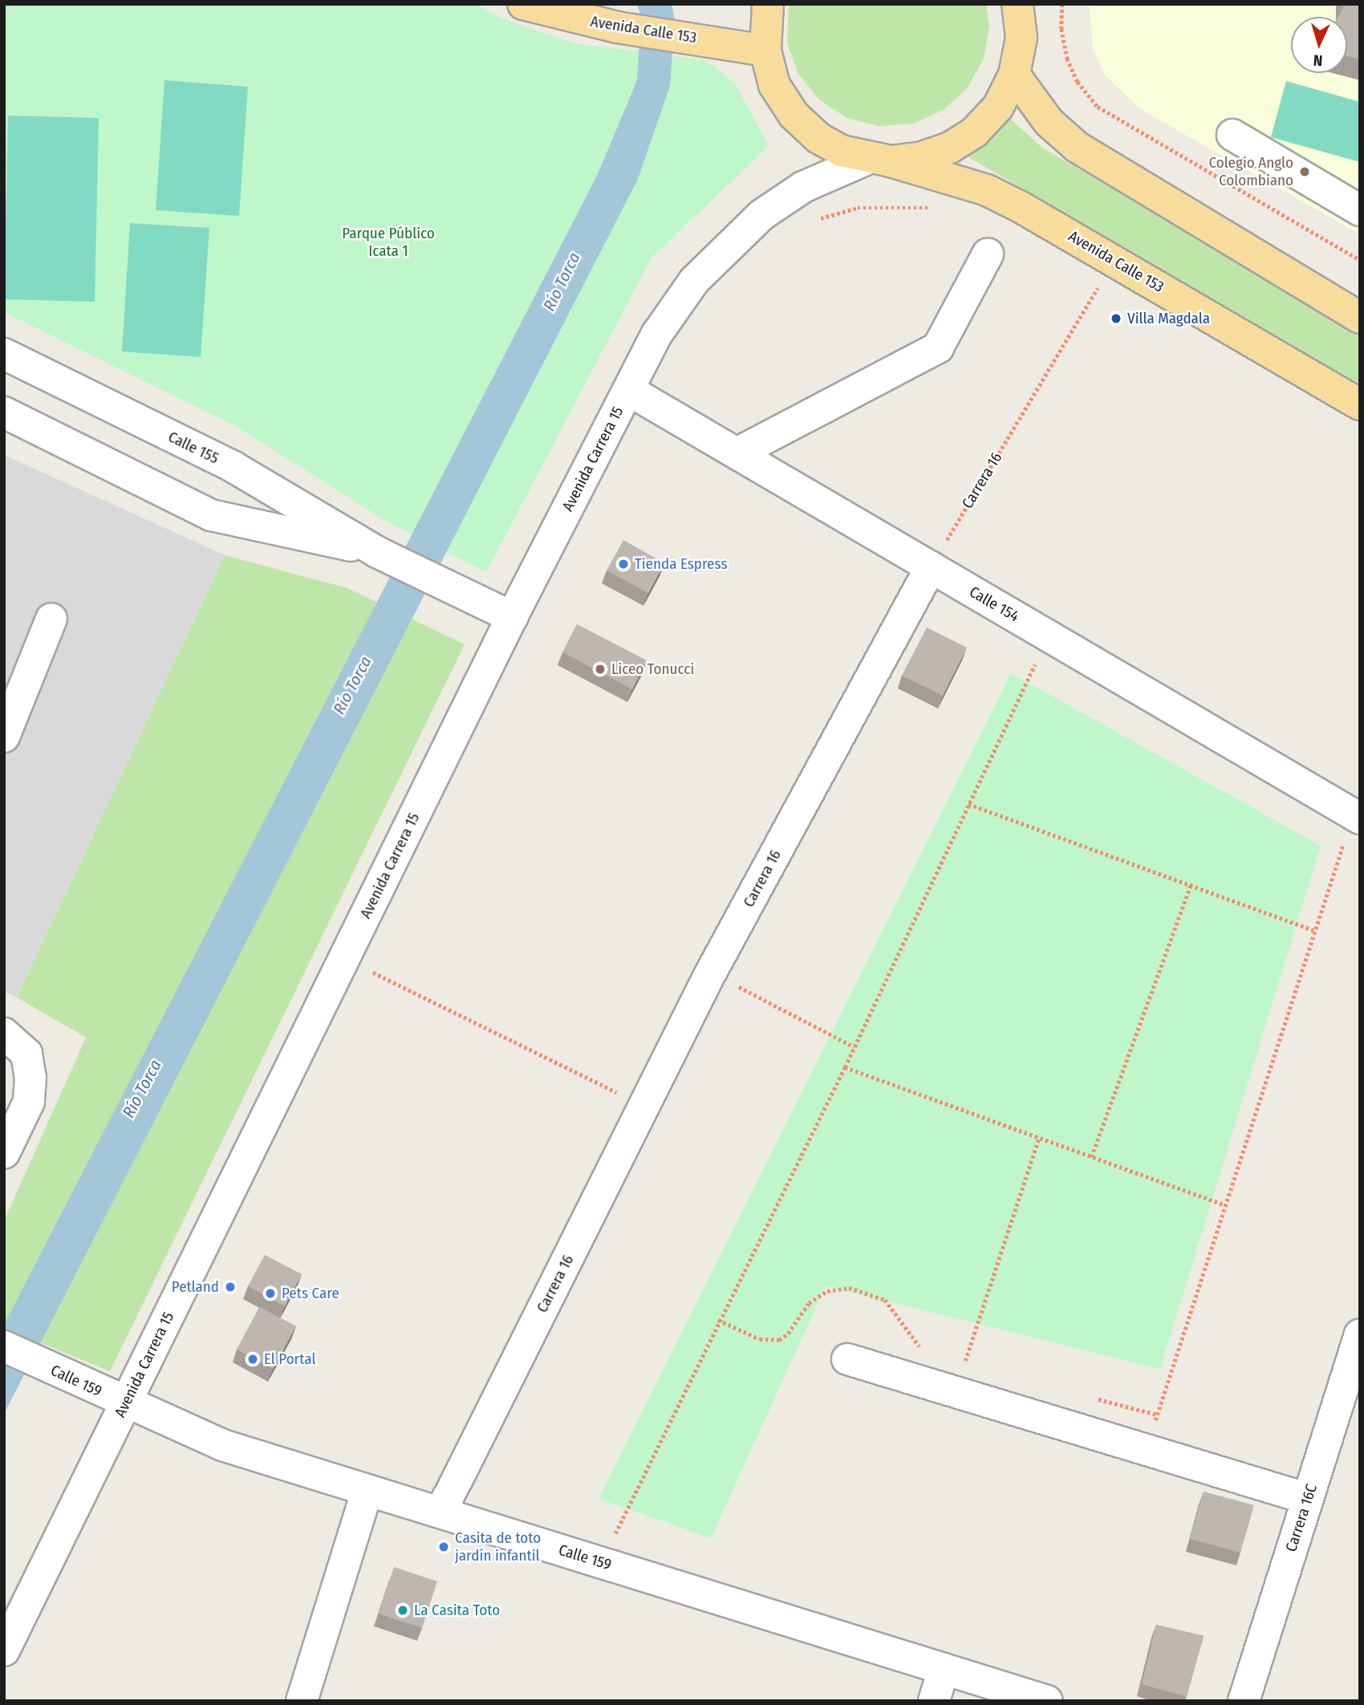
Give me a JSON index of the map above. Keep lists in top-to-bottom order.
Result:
{
  "streets": {
    "main road": ["Avenida Calle 153"],
    "street": [
      "Calle 155",
      "Avenida Carrera 15",
      "Carrera 16",
      "Calle 154",
      "Calle 159",
      "Carrera 16C"
    ]
  },
  "crossings": [
    ["Avenida Calle 153", "Avenida Carrera 15"],
    ["Avenida Calle 153", "Carrera 16"],
    ["Calle 155", "Avenida Carrera 15"],
    ["Avenida Carrera 15", "Calle 154"],
    ["Avenida Carrera 15", "Calle 159"],
    ["Carrera 16", "Calle 154"],
    ["Carrera 16", "Calle 159"]
  ],
  "water": ["Río Torca"],
  "parks": ["Parque Público Icata 1"],
  "places": [
    "Colegio Anglo Colombiano",
    "Villa Magdala",
    "Tienda Espress",
    "Liceo Tonucci",
    "Petland",
    "Pets Care",
    "El Portal",
    "Casita de toto jardín infantil",
    "La Casita Toto"
  ],
  "north": "bottom"
}
